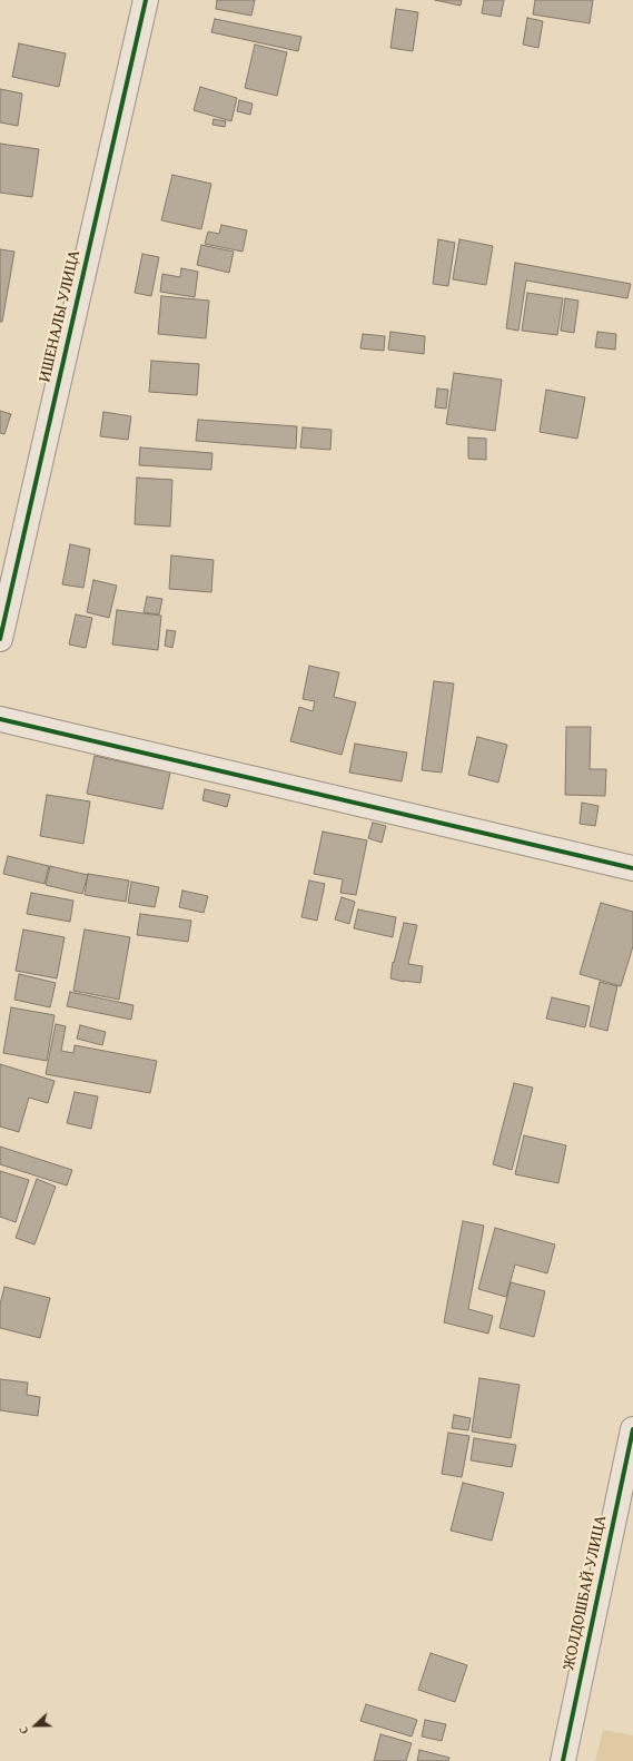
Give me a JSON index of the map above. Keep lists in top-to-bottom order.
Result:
{
  "streets": {
    "street": ["ИШЕНАЛЫ УЛИЦА", "ЖОЛДОШБАЙ УЛИЦА"]
  },
  "north": "left"
}
